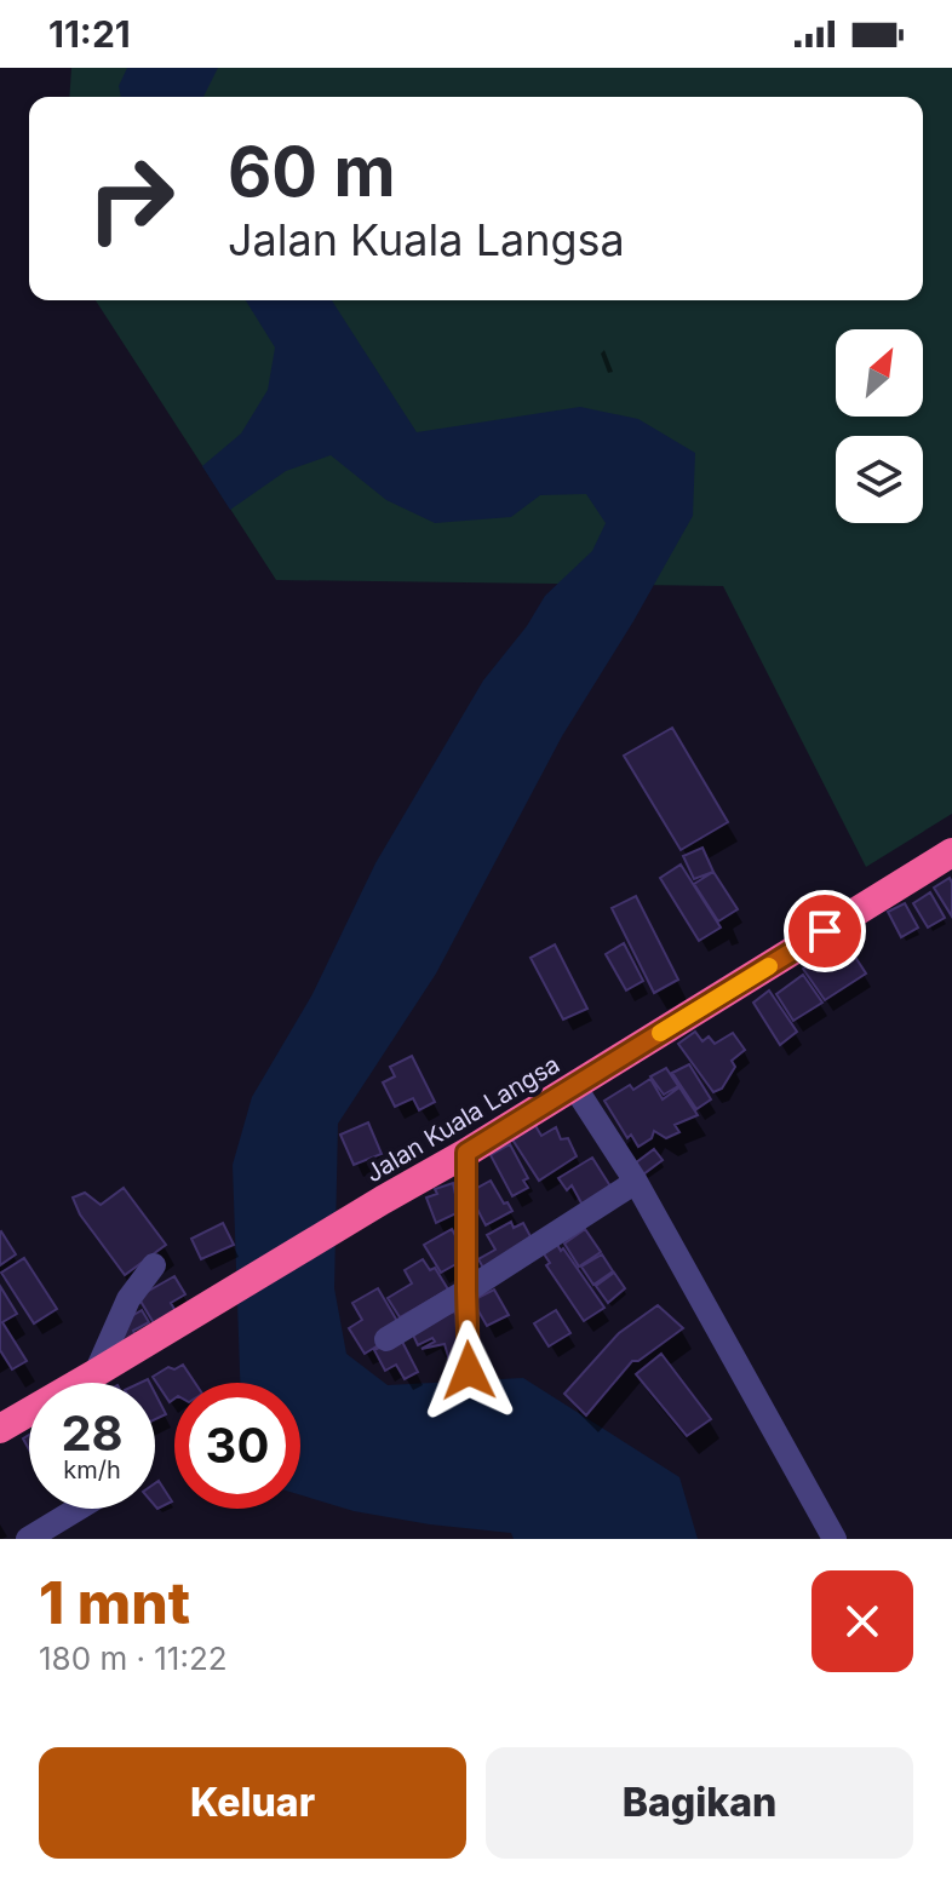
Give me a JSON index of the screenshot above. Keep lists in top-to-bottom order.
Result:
{
  "streets": {
    "highway": ["Jalan Kuala Langsa"]
  },
  "north": "top right",
  "page": {
    "status": "11:21",
    "turn": ["60 m", "Jalan Kuala Langsa"],
    "speed": "28 km/h",
    "limit": "30",
    "heading": ["1 mnt", "180 m · 11:22"],
    "buttons": ["Keluar", "Bagikan"]
  }
}
